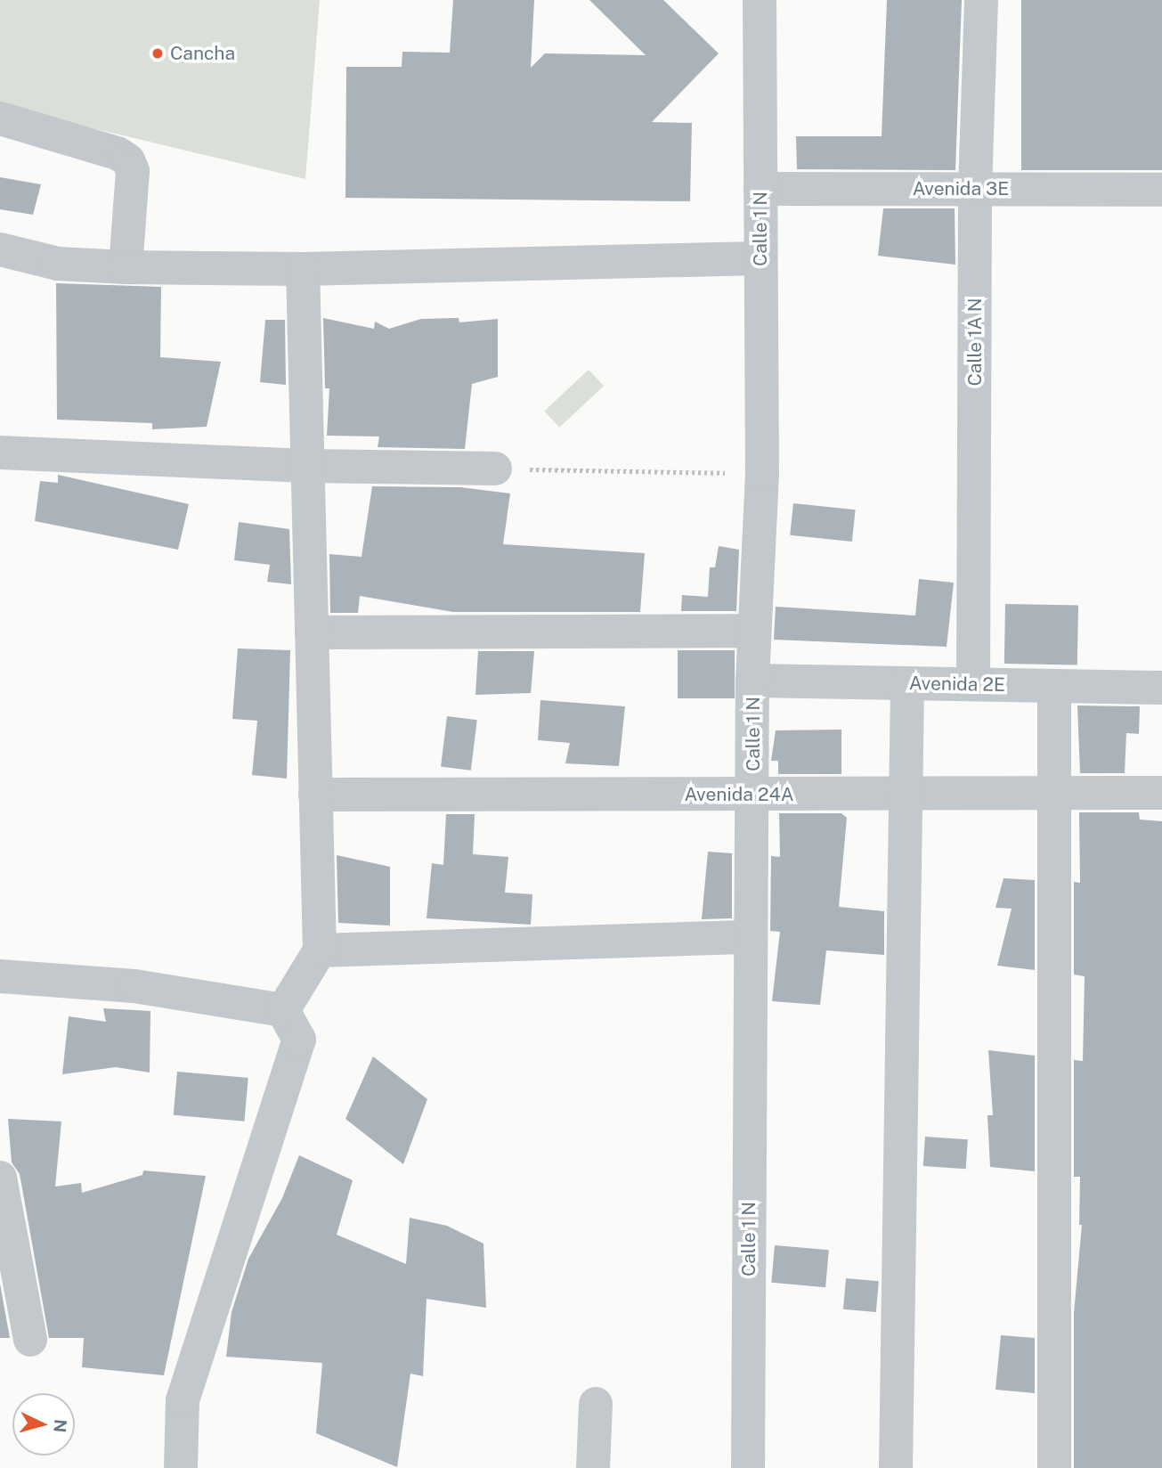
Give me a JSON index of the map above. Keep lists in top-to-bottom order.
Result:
{
  "streets": {
    "street": [
      "Avenida 3E",
      "Calle 1 N",
      "Calle 1A N",
      "Avenida 2E",
      "Avenida 24A"
    ]
  },
  "crossings": [
    ["Avenida 3E", "Calle 1 N"],
    ["Avenida 3E", "Calle 1A N"],
    ["Calle 1 N", "Avenida 2E"],
    ["Calle 1 N", "Avenida 24A"],
    ["Calle 1A N", "Avenida 2E"]
  ],
  "places": ["Cancha"],
  "north": "right"
}
